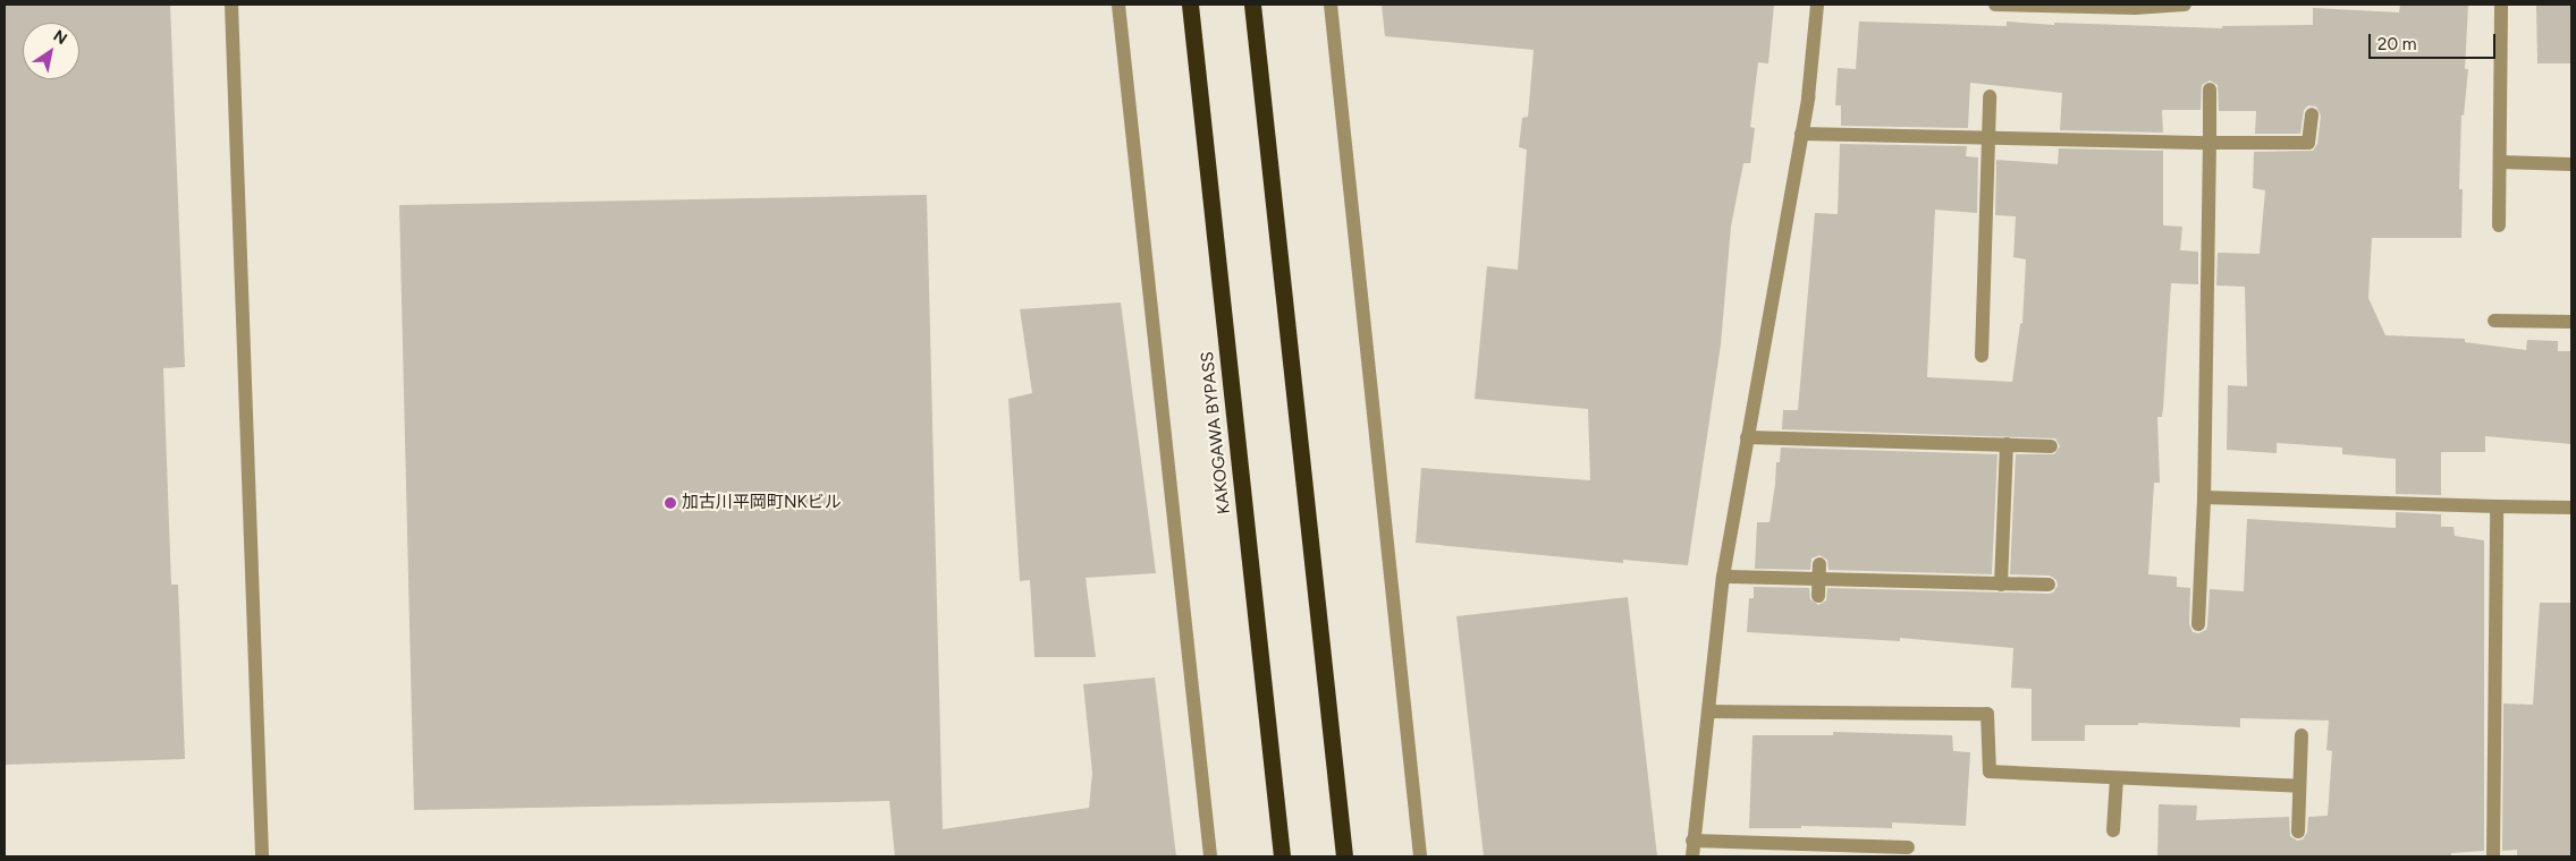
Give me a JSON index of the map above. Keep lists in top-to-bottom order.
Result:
{
  "streets": {
    "highway": ["KAKOGAWA BYPASS"]
  },
  "places": ["加古川平岡町NKビル"],
  "scale_bar": "20 m",
  "north": "top right"
}
